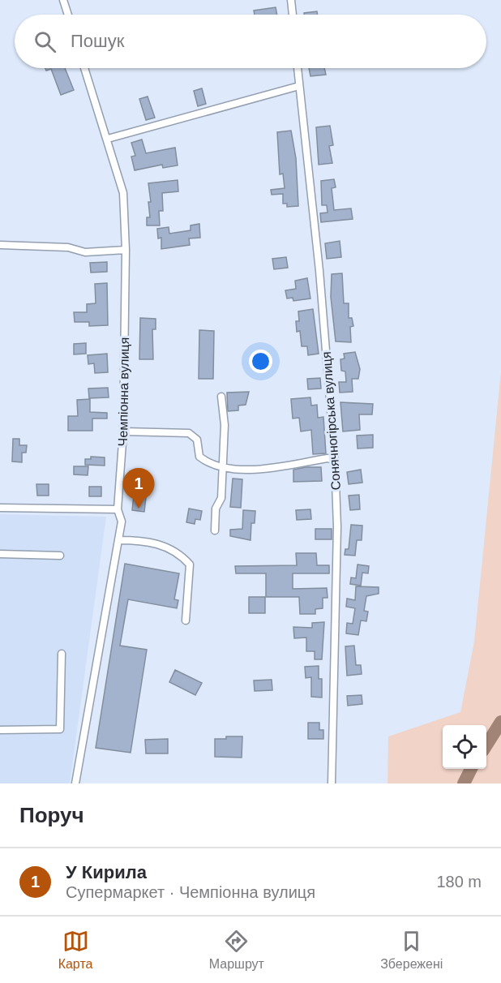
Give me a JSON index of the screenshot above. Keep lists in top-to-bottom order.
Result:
{
  "streets": {
    "street": ["Чемпіонна вулиця", "Сонячногірська вулиця"]
  },
  "page": {
    "search": "Пошук",
    "pins": "1",
    "heading": "Поруч",
    "list": [
      {
        "mark": "1",
        "name": "У Кирила",
        "note": "Супермаркет · Чемпіонна вулиця",
        "value": "180 m"
      }
    ],
    "nav": ["Карта", "Маршрут", "Збережені"]
  }
}
